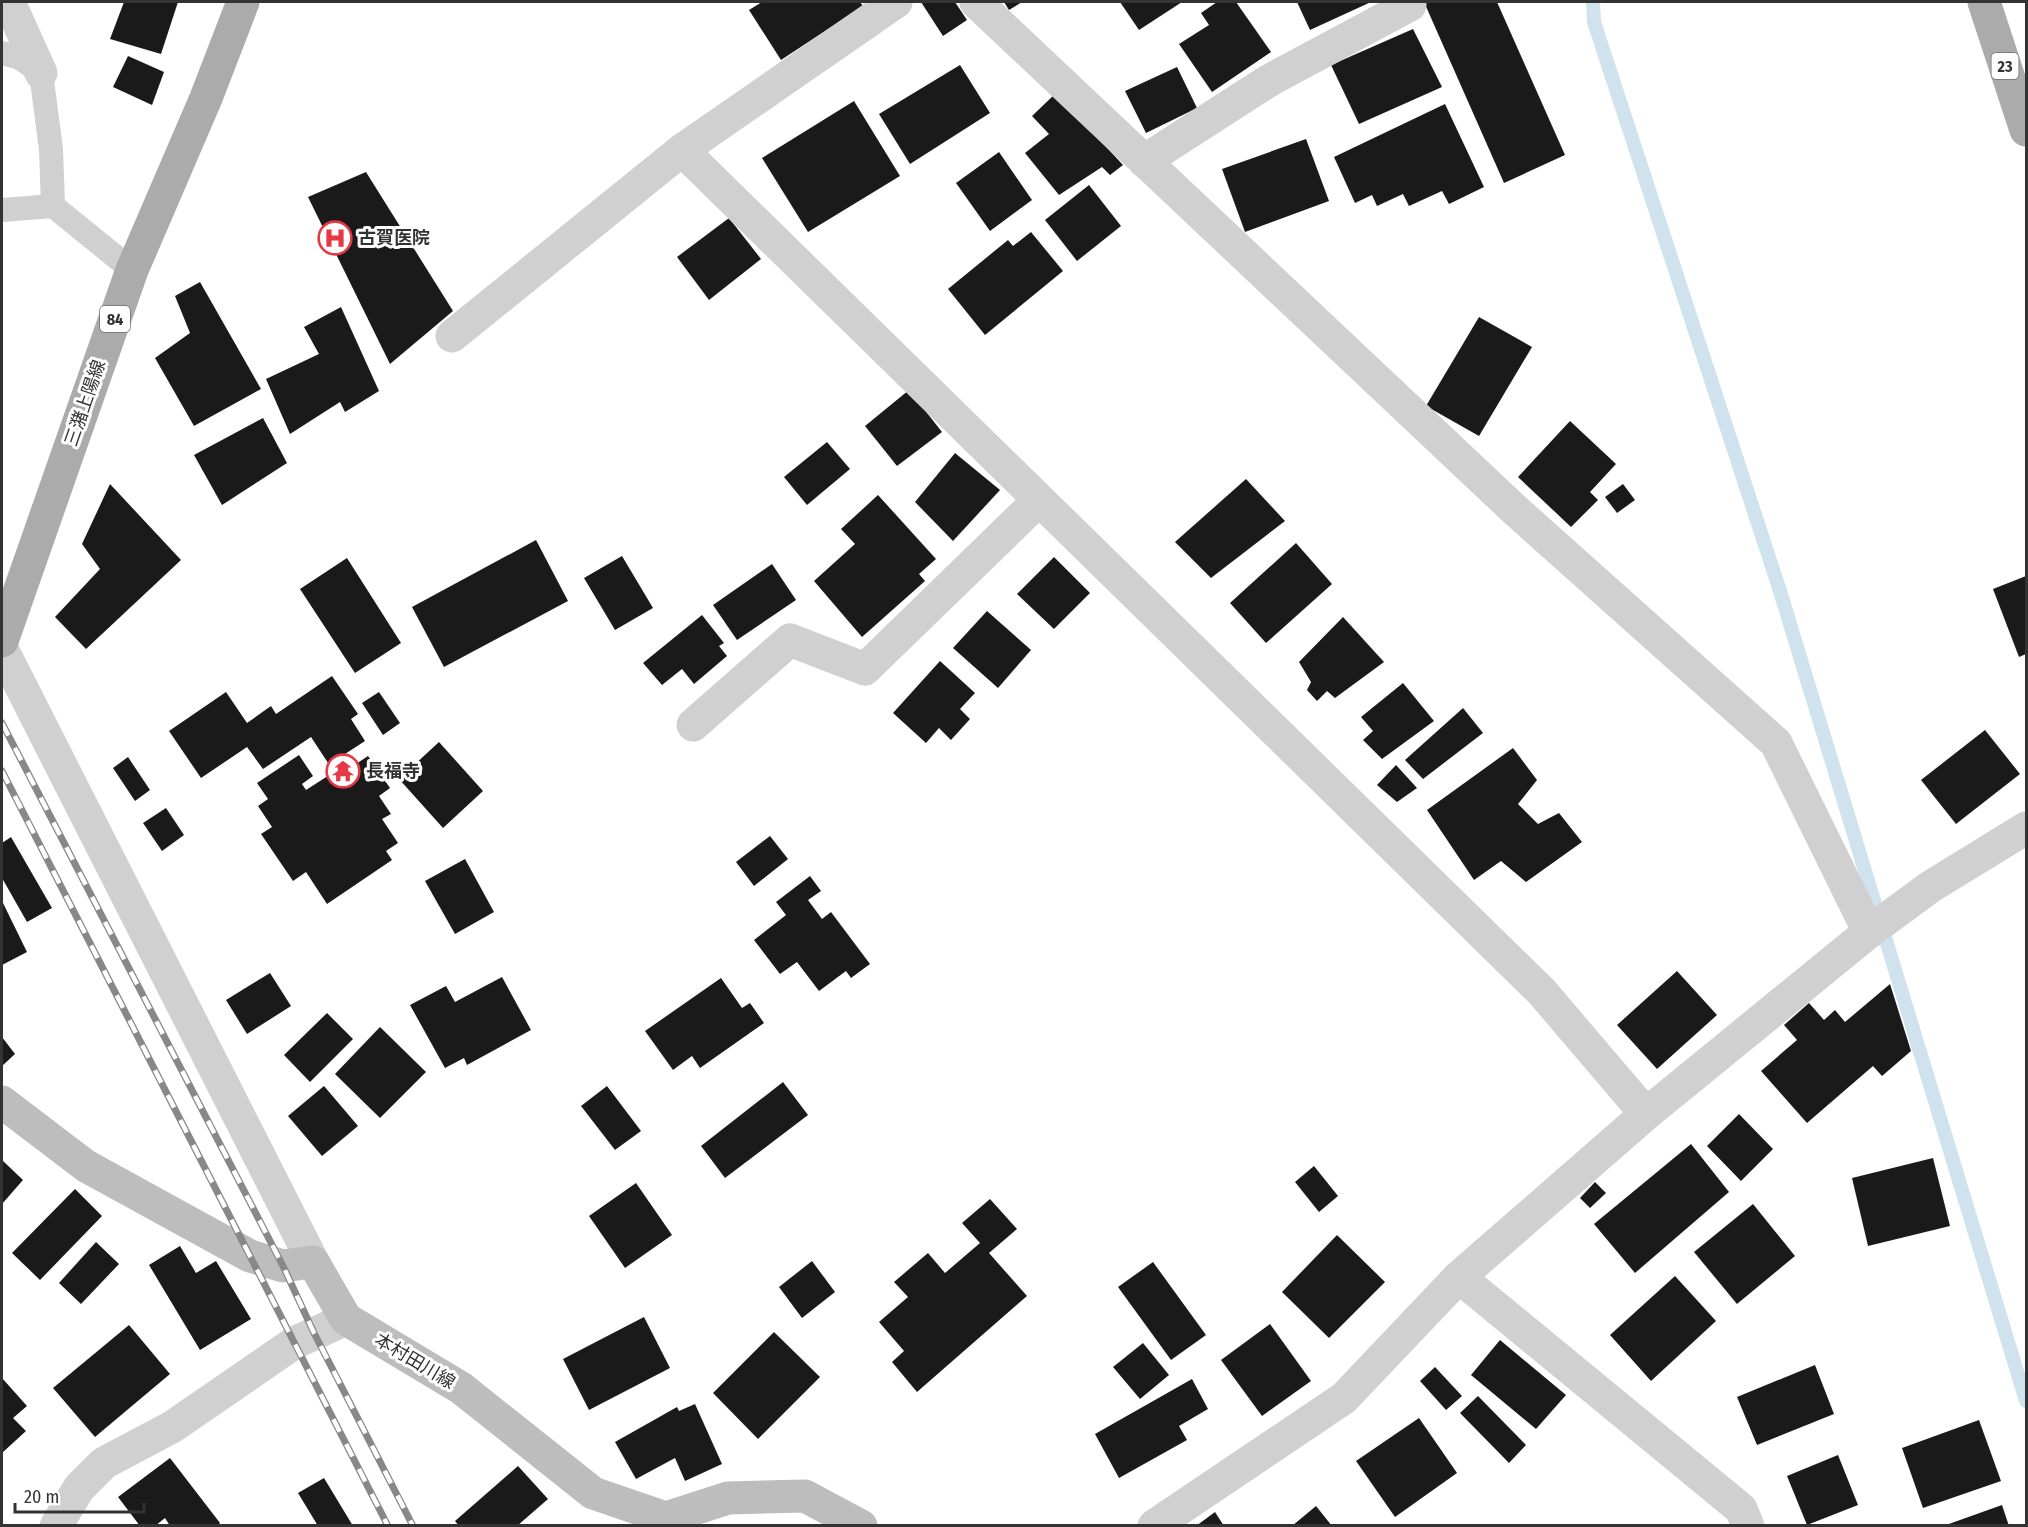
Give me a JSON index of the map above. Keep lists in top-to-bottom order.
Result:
{
  "streets": {
    "main road": [
      "23",
      "84",
      "三潴上陽線",
      "本村田川線"
    ]
  },
  "places": {
    "hospital": ["古賀医院"],
    "temple": ["長福寺"]
  },
  "scale_bar": "20 m"
}
